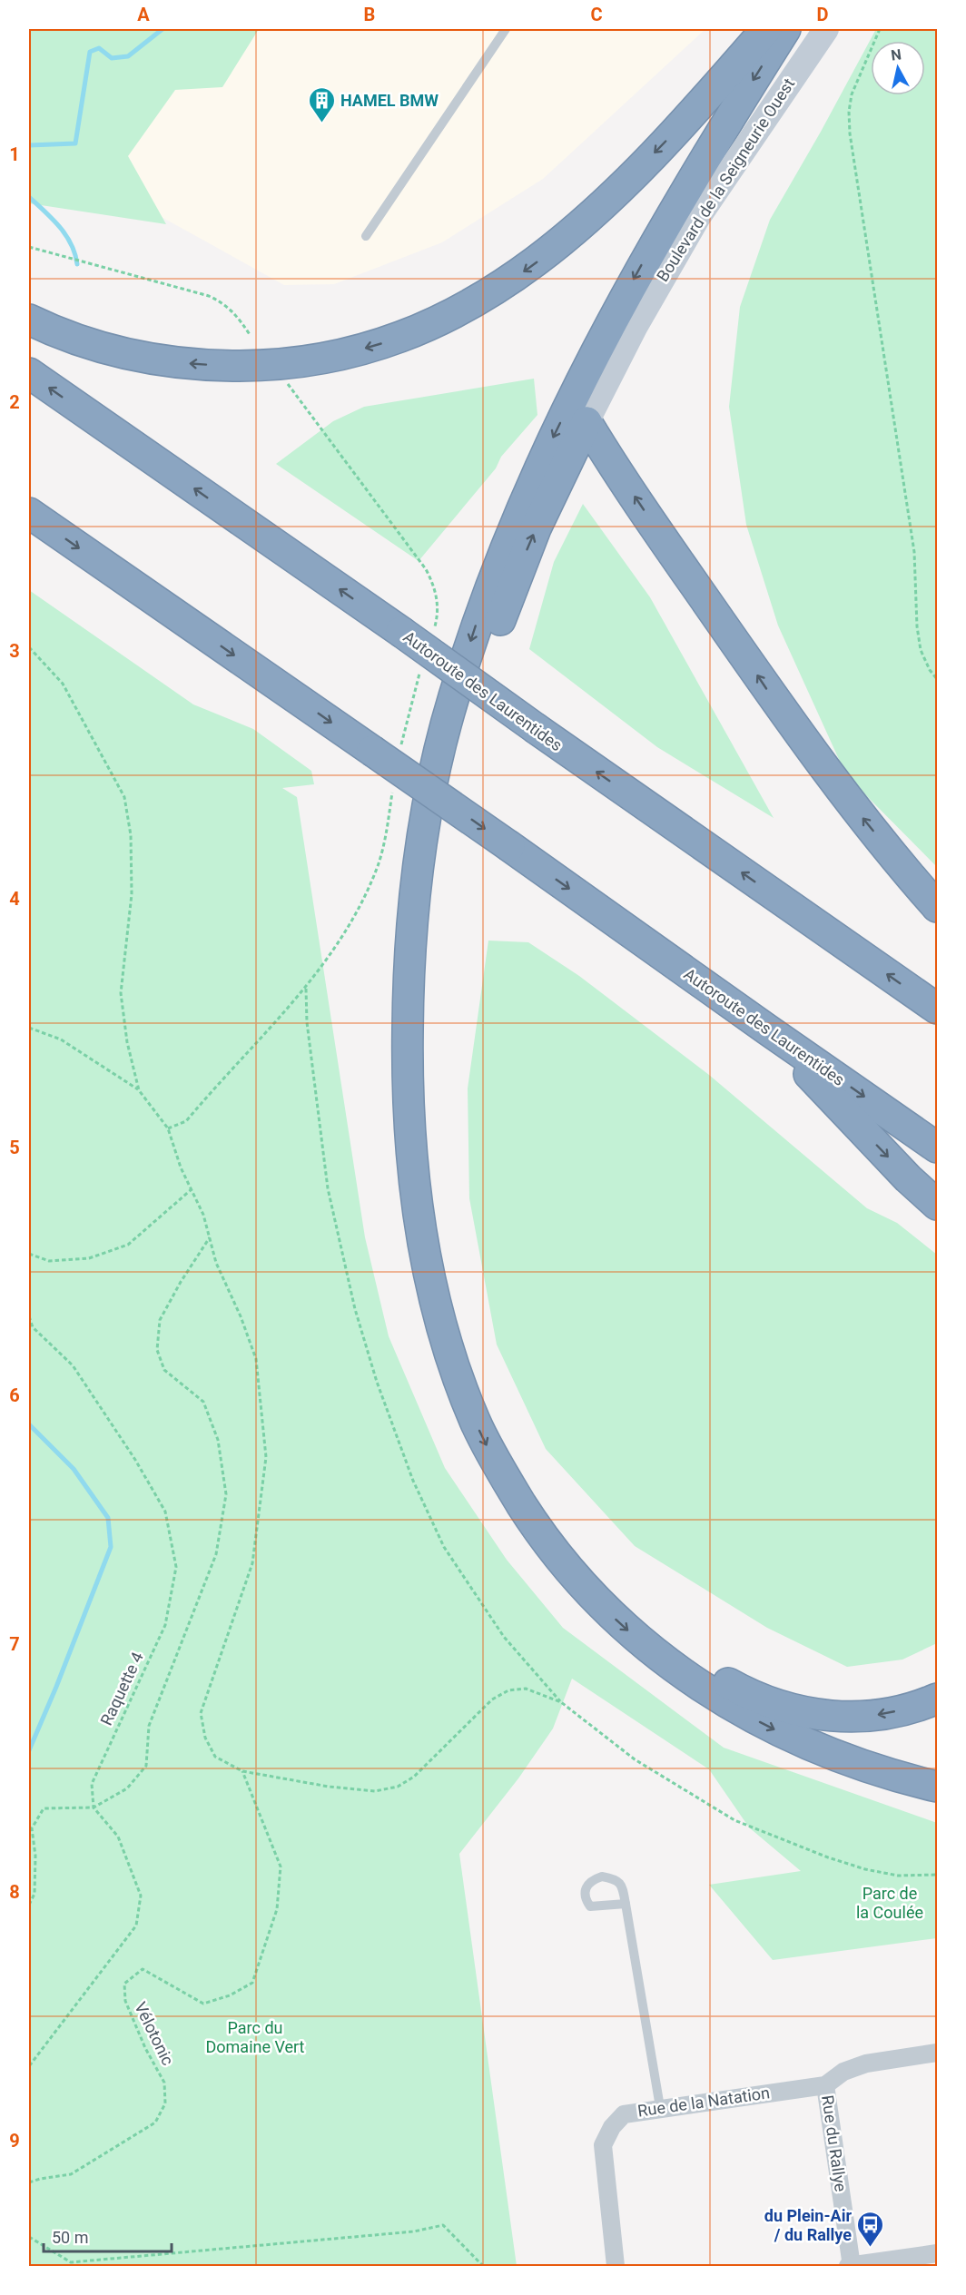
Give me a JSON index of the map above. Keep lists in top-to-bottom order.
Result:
{
  "streets": {
    "highway": ["Autoroute des Laurentides"],
    "main road": ["Boulevard de la Seigneurie Ouest"],
    "street": ["Rue de la Natation", "Rue du Rallye"],
    "path": ["Raquette 4", "Vélotonic"]
  },
  "crossings": [
    ["Rue de la Natation", "Rue du Rallye"]
  ],
  "parks": ["Parc de la Coulée", "Parc du Domaine Vert"],
  "places": {
    "building": ["HAMEL BMW"],
    "bus stop": ["du Plein-Air / du Rallye"]
  },
  "scale_bar": "50 m",
  "north": "top",
  "grid": {
    "columns": [
      "A",
      "B",
      "C",
      "D"
    ],
    "rows": [
      "1",
      "2",
      "3",
      "4",
      "5",
      "6",
      "7",
      "8",
      "9"
    ]
  }
}
